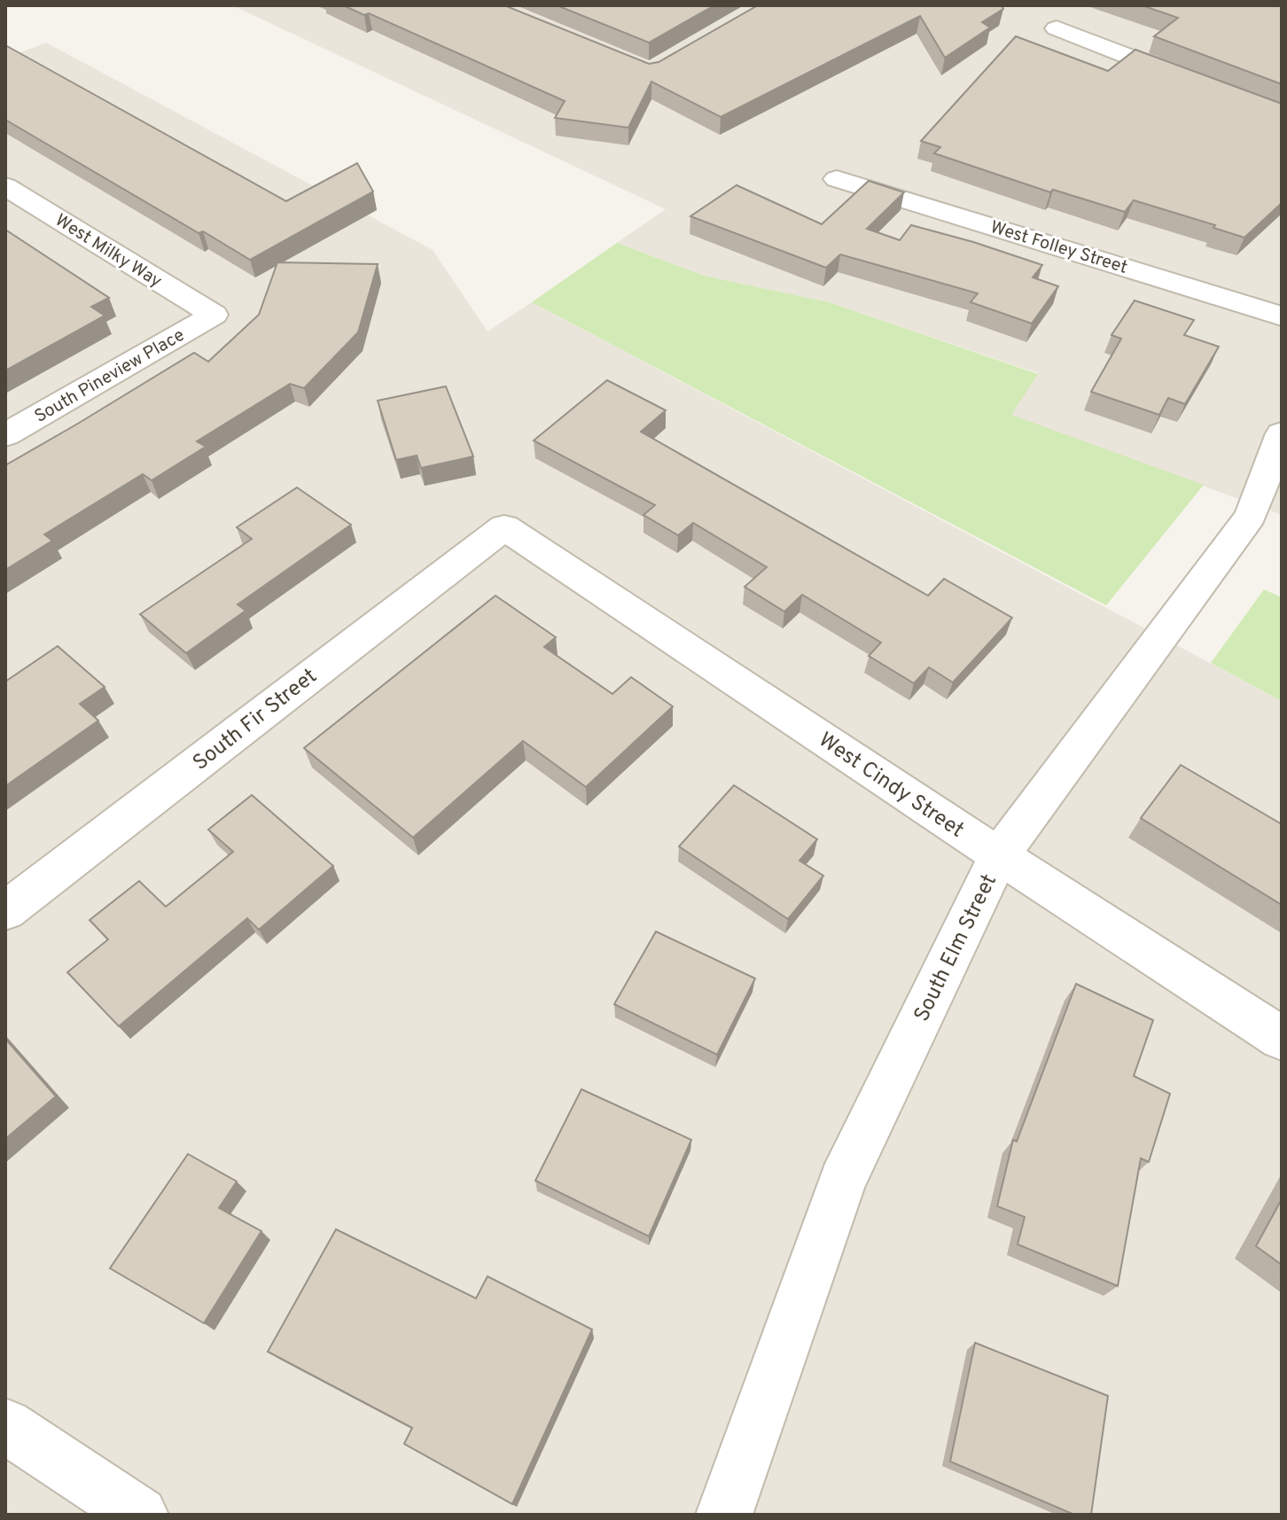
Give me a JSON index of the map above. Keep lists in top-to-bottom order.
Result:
{
  "streets": {
    "street": [
      "West Folley Street",
      "West Milky Way",
      "South Pineview Place",
      "South Fir Street",
      "West Cindy Street",
      "South Elm Street"
    ]
  },
  "crossings": [
    ["West Milky Way", "South Pineview Place"],
    ["South Fir Street", "West Cindy Street"],
    ["West Cindy Street", "South Elm Street"]
  ]
}
